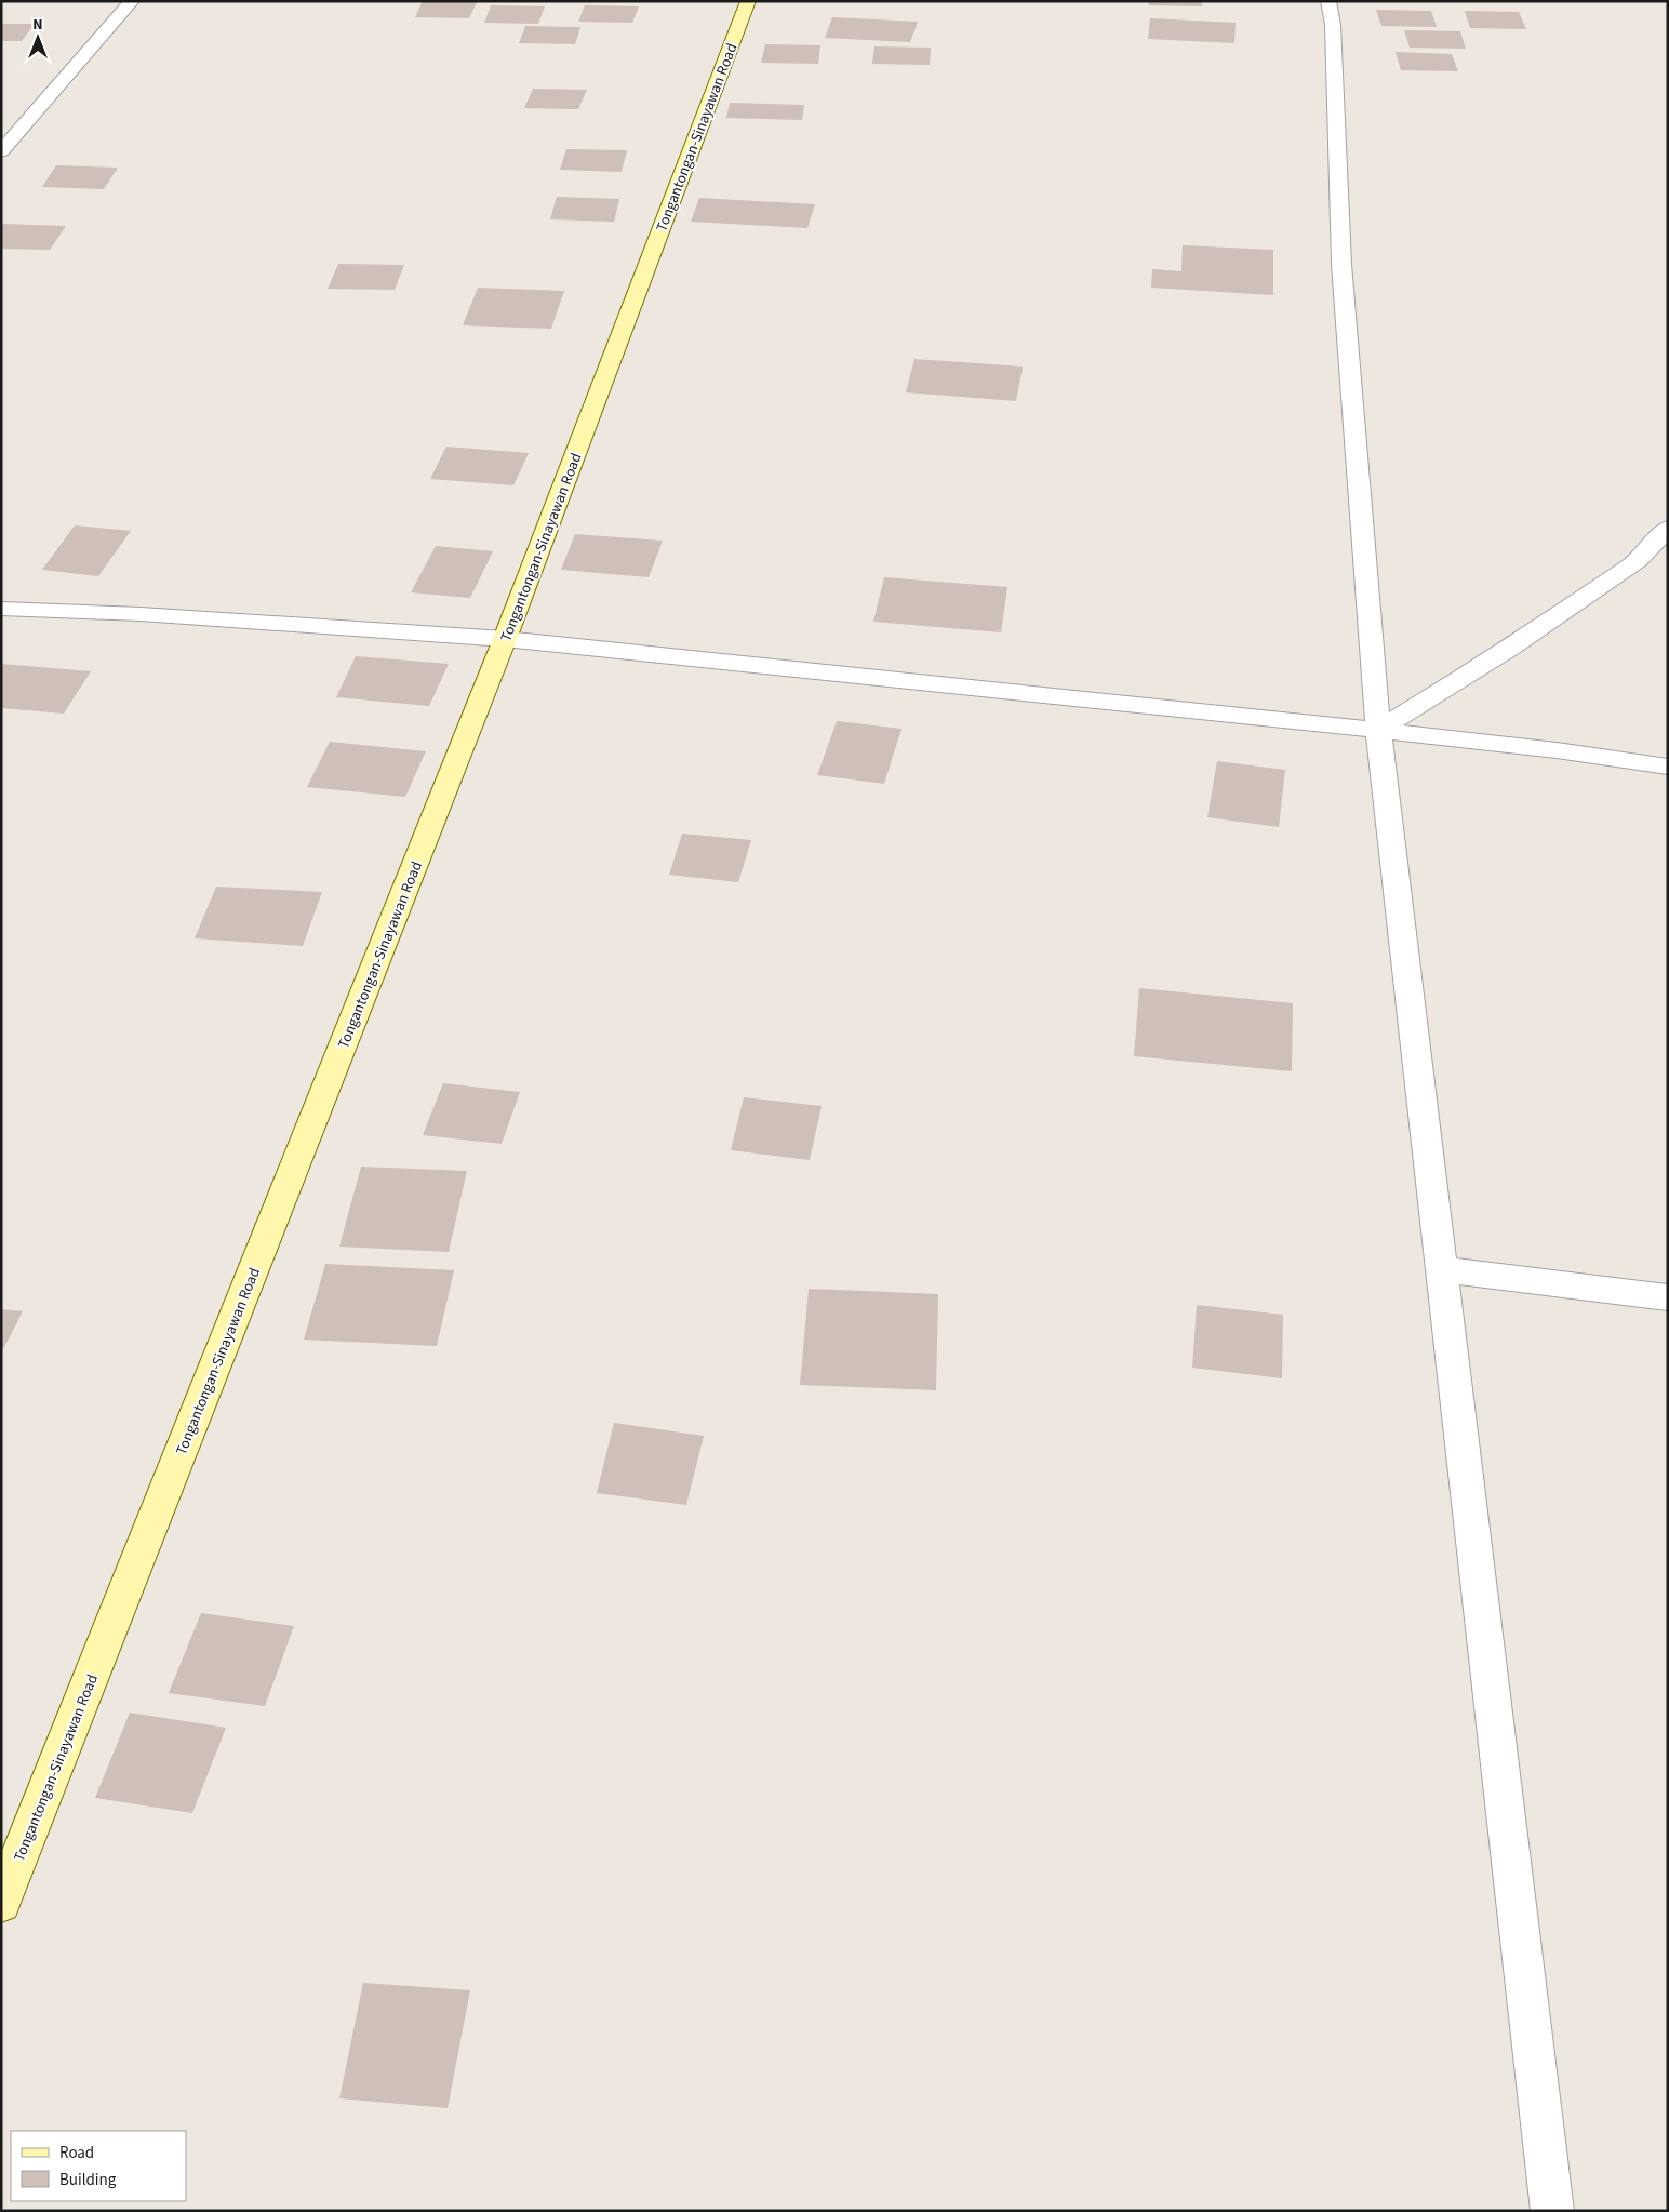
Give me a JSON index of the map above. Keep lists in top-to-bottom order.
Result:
{
  "streets": {
    "main road": ["Tongantongan-Sinayawan Road"]
  },
  "legend": ["Road", "Building"],
  "north": "top"
}
